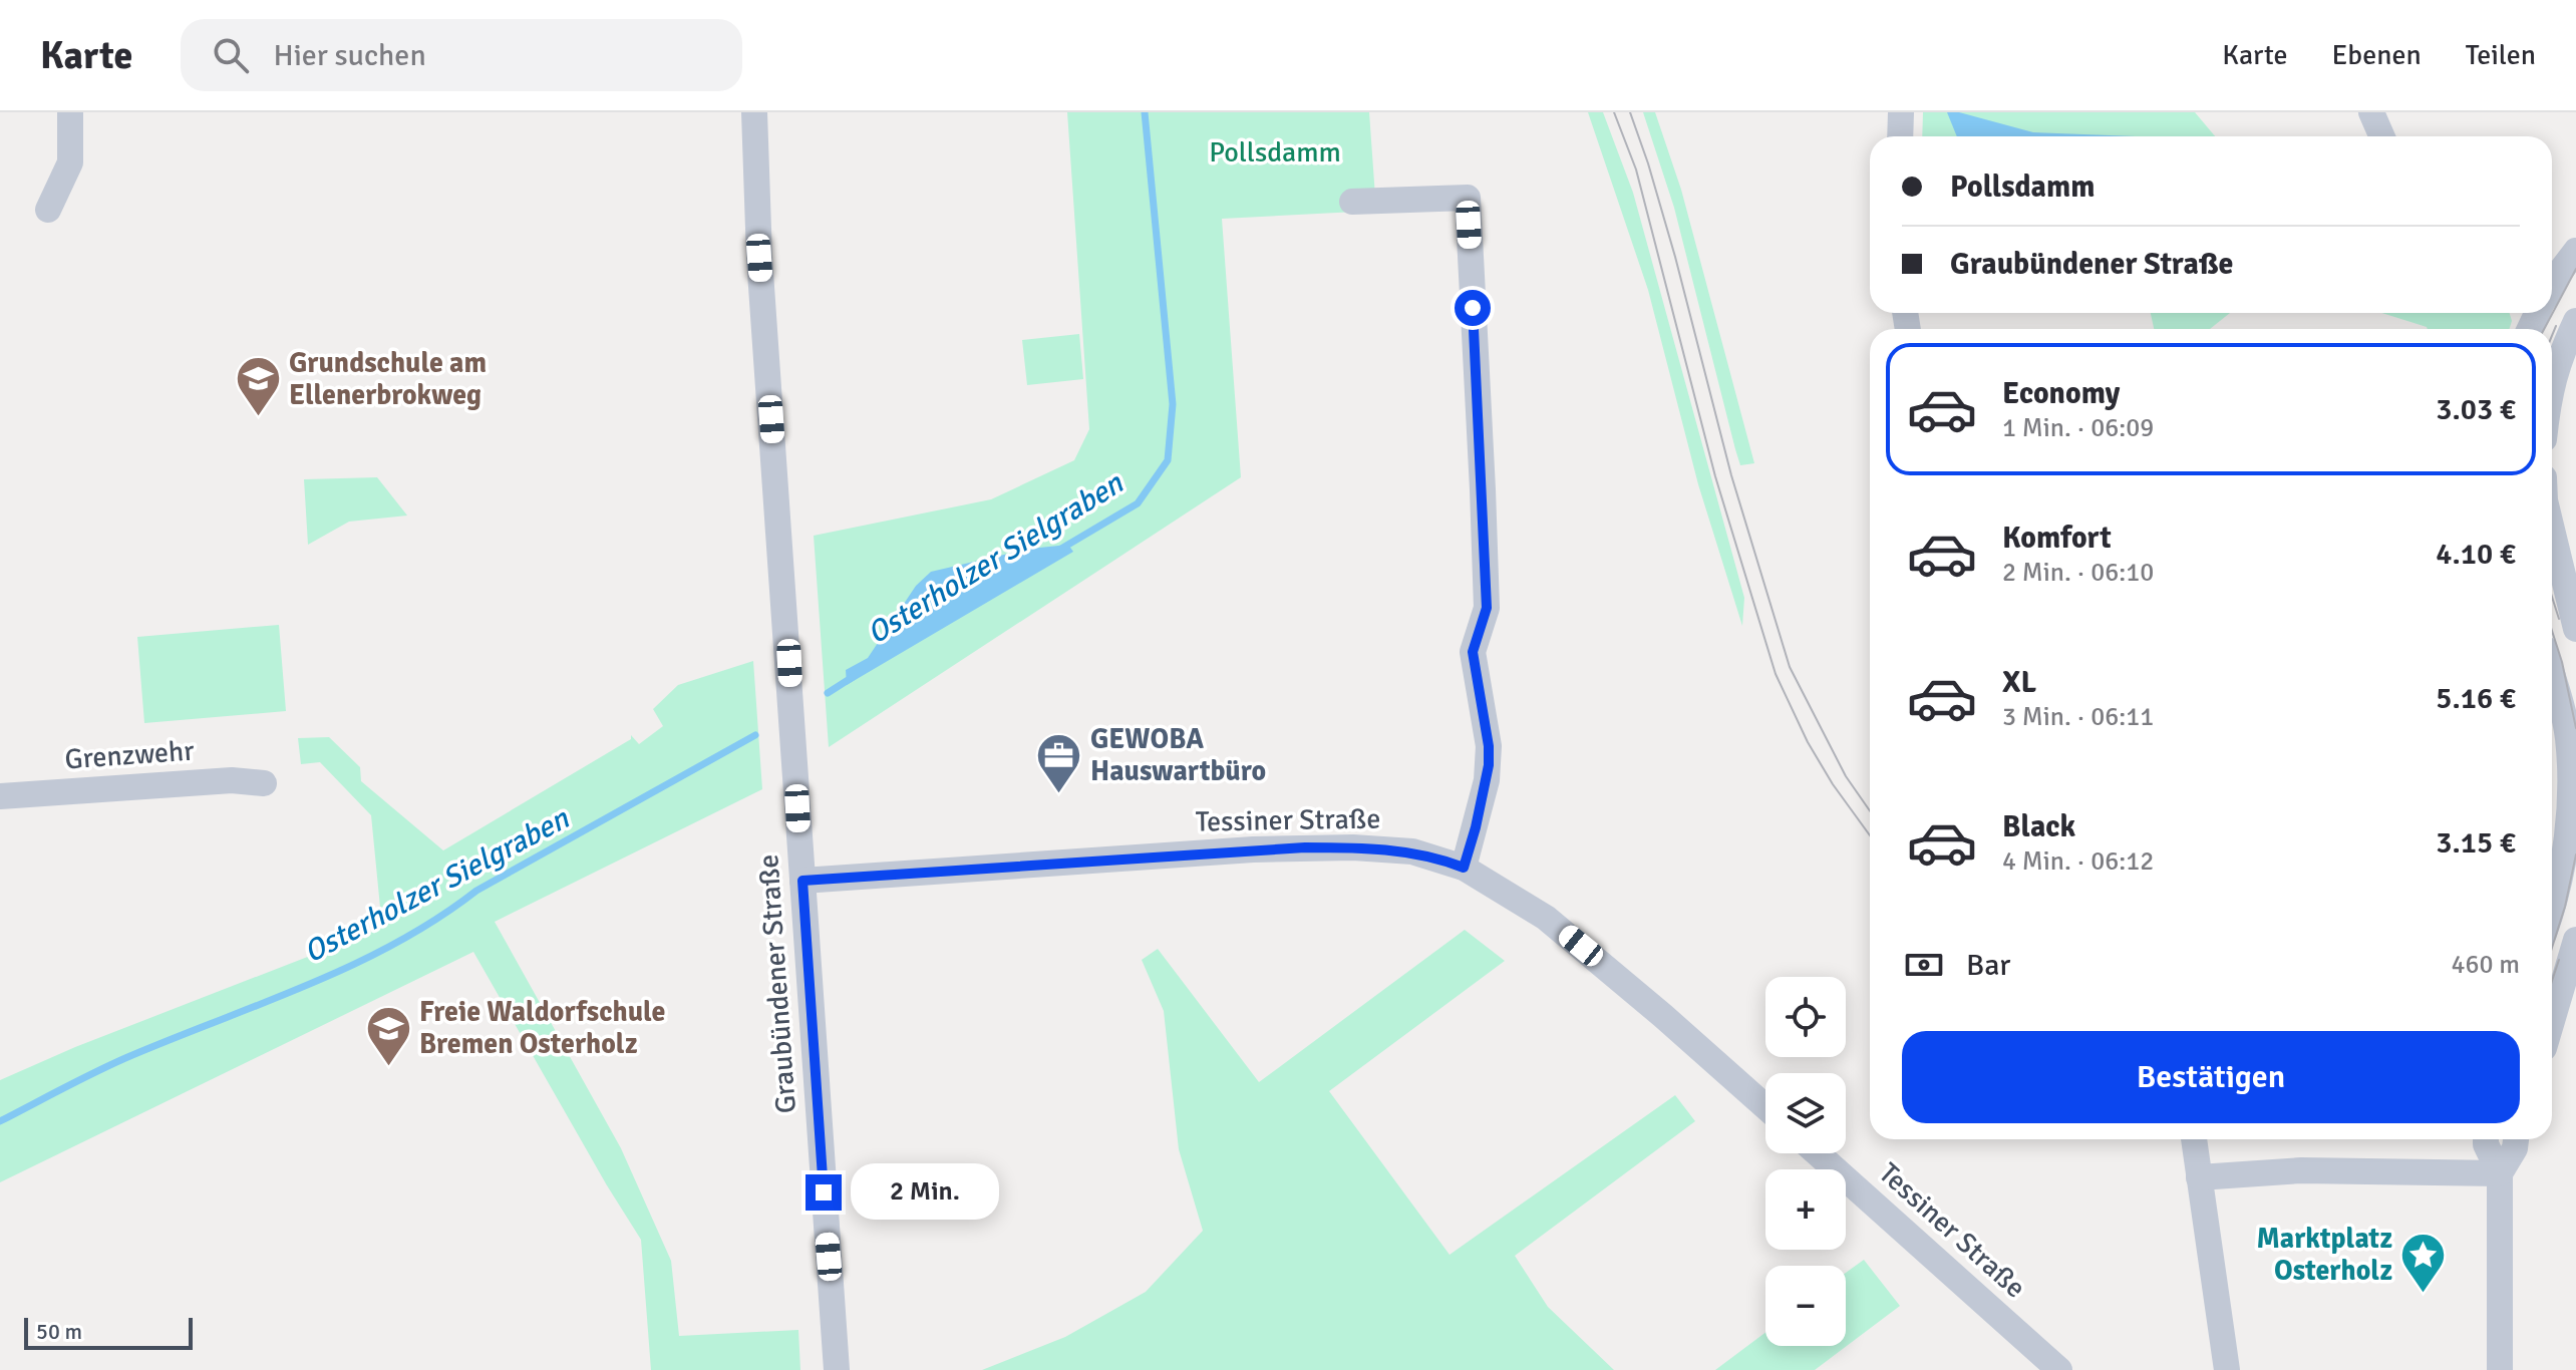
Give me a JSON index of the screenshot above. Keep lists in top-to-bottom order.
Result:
{
  "streets": {
    "street": ["Grenzwehr", "Tessiner Straße", "Graubündener Straße"]
  },
  "crossings": [
    ["Tessiner Straße", "Graubündener Straße"]
  ],
  "water": ["Osterholzer Sielgraben"],
  "parks": ["Pollsdamm"],
  "places": {
    "school or university": ["Grundschule am Ellenerbrokweg", "Freie Waldorfschule Bremen Osterholz"],
    "office": ["GEWOBA Hauswartbüro"],
    "place": ["Marktplatz Osterholz"]
  },
  "scale_bar": "50 m",
  "page": {
    "header": "Karte",
    "search": "Hier suchen",
    "nav": ["Karte", "Ebenen", "Teilen"],
    "banner": ["Pollsdamm", "Graubündener Straße"],
    "list": [
      {
        "name": "Economy",
        "note": "1 Min. · 06:09",
        "value": "3.03 €"
      },
      {
        "name": "Komfort",
        "note": "2 Min. · 06:10",
        "value": "4.10 €"
      },
      {
        "name": "XL",
        "note": "3 Min. · 06:11",
        "value": "5.16 €"
      },
      {
        "name": "Black",
        "note": "4 Min. · 06:12",
        "value": "3.15 €"
      }
    ],
    "pay": ["Bar", "460 m"],
    "map_buttons": ["+", "−"],
    "buttons": "Bestätigen",
    "bubble": "2 Min.",
    "scale": "50 m"
  }
}
